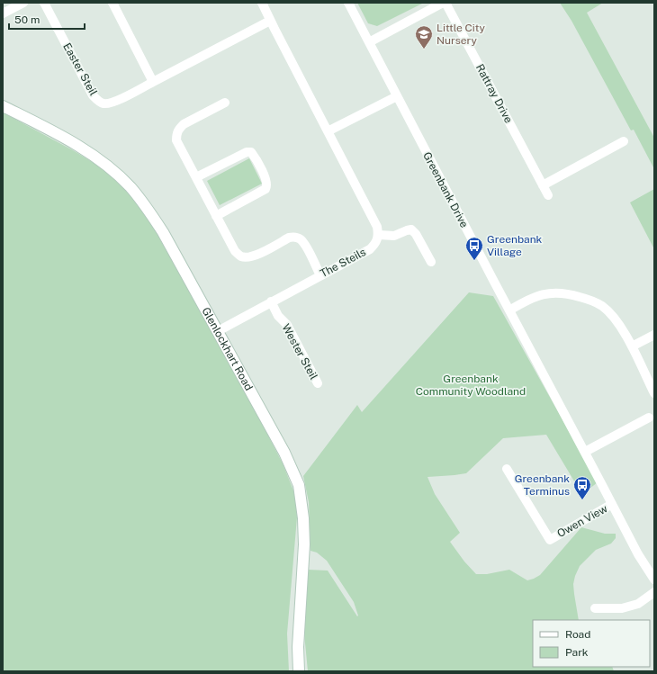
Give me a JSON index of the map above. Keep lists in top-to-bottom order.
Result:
{
  "streets": {
    "street": [
      "Easter Steil",
      "Rattray Drive",
      "Greenbank Drive",
      "The Steils",
      "Glenlockhart Road",
      "Wester Steil",
      "Owen View"
    ]
  },
  "crossings": [
    ["Greenbank Drive", "Owen View"],
    ["The Steils", "Glenlockhart Road"],
    ["The Steils", "Wester Steil"]
  ],
  "parks": ["Greenbank Community Woodland"],
  "places": {
    "school or university": ["Little City Nursery"],
    "bus stop": ["Greenbank Village", "Greenbank Terminus"]
  },
  "legend": ["Road", "Park"],
  "scale_bar": "50 m"
}
